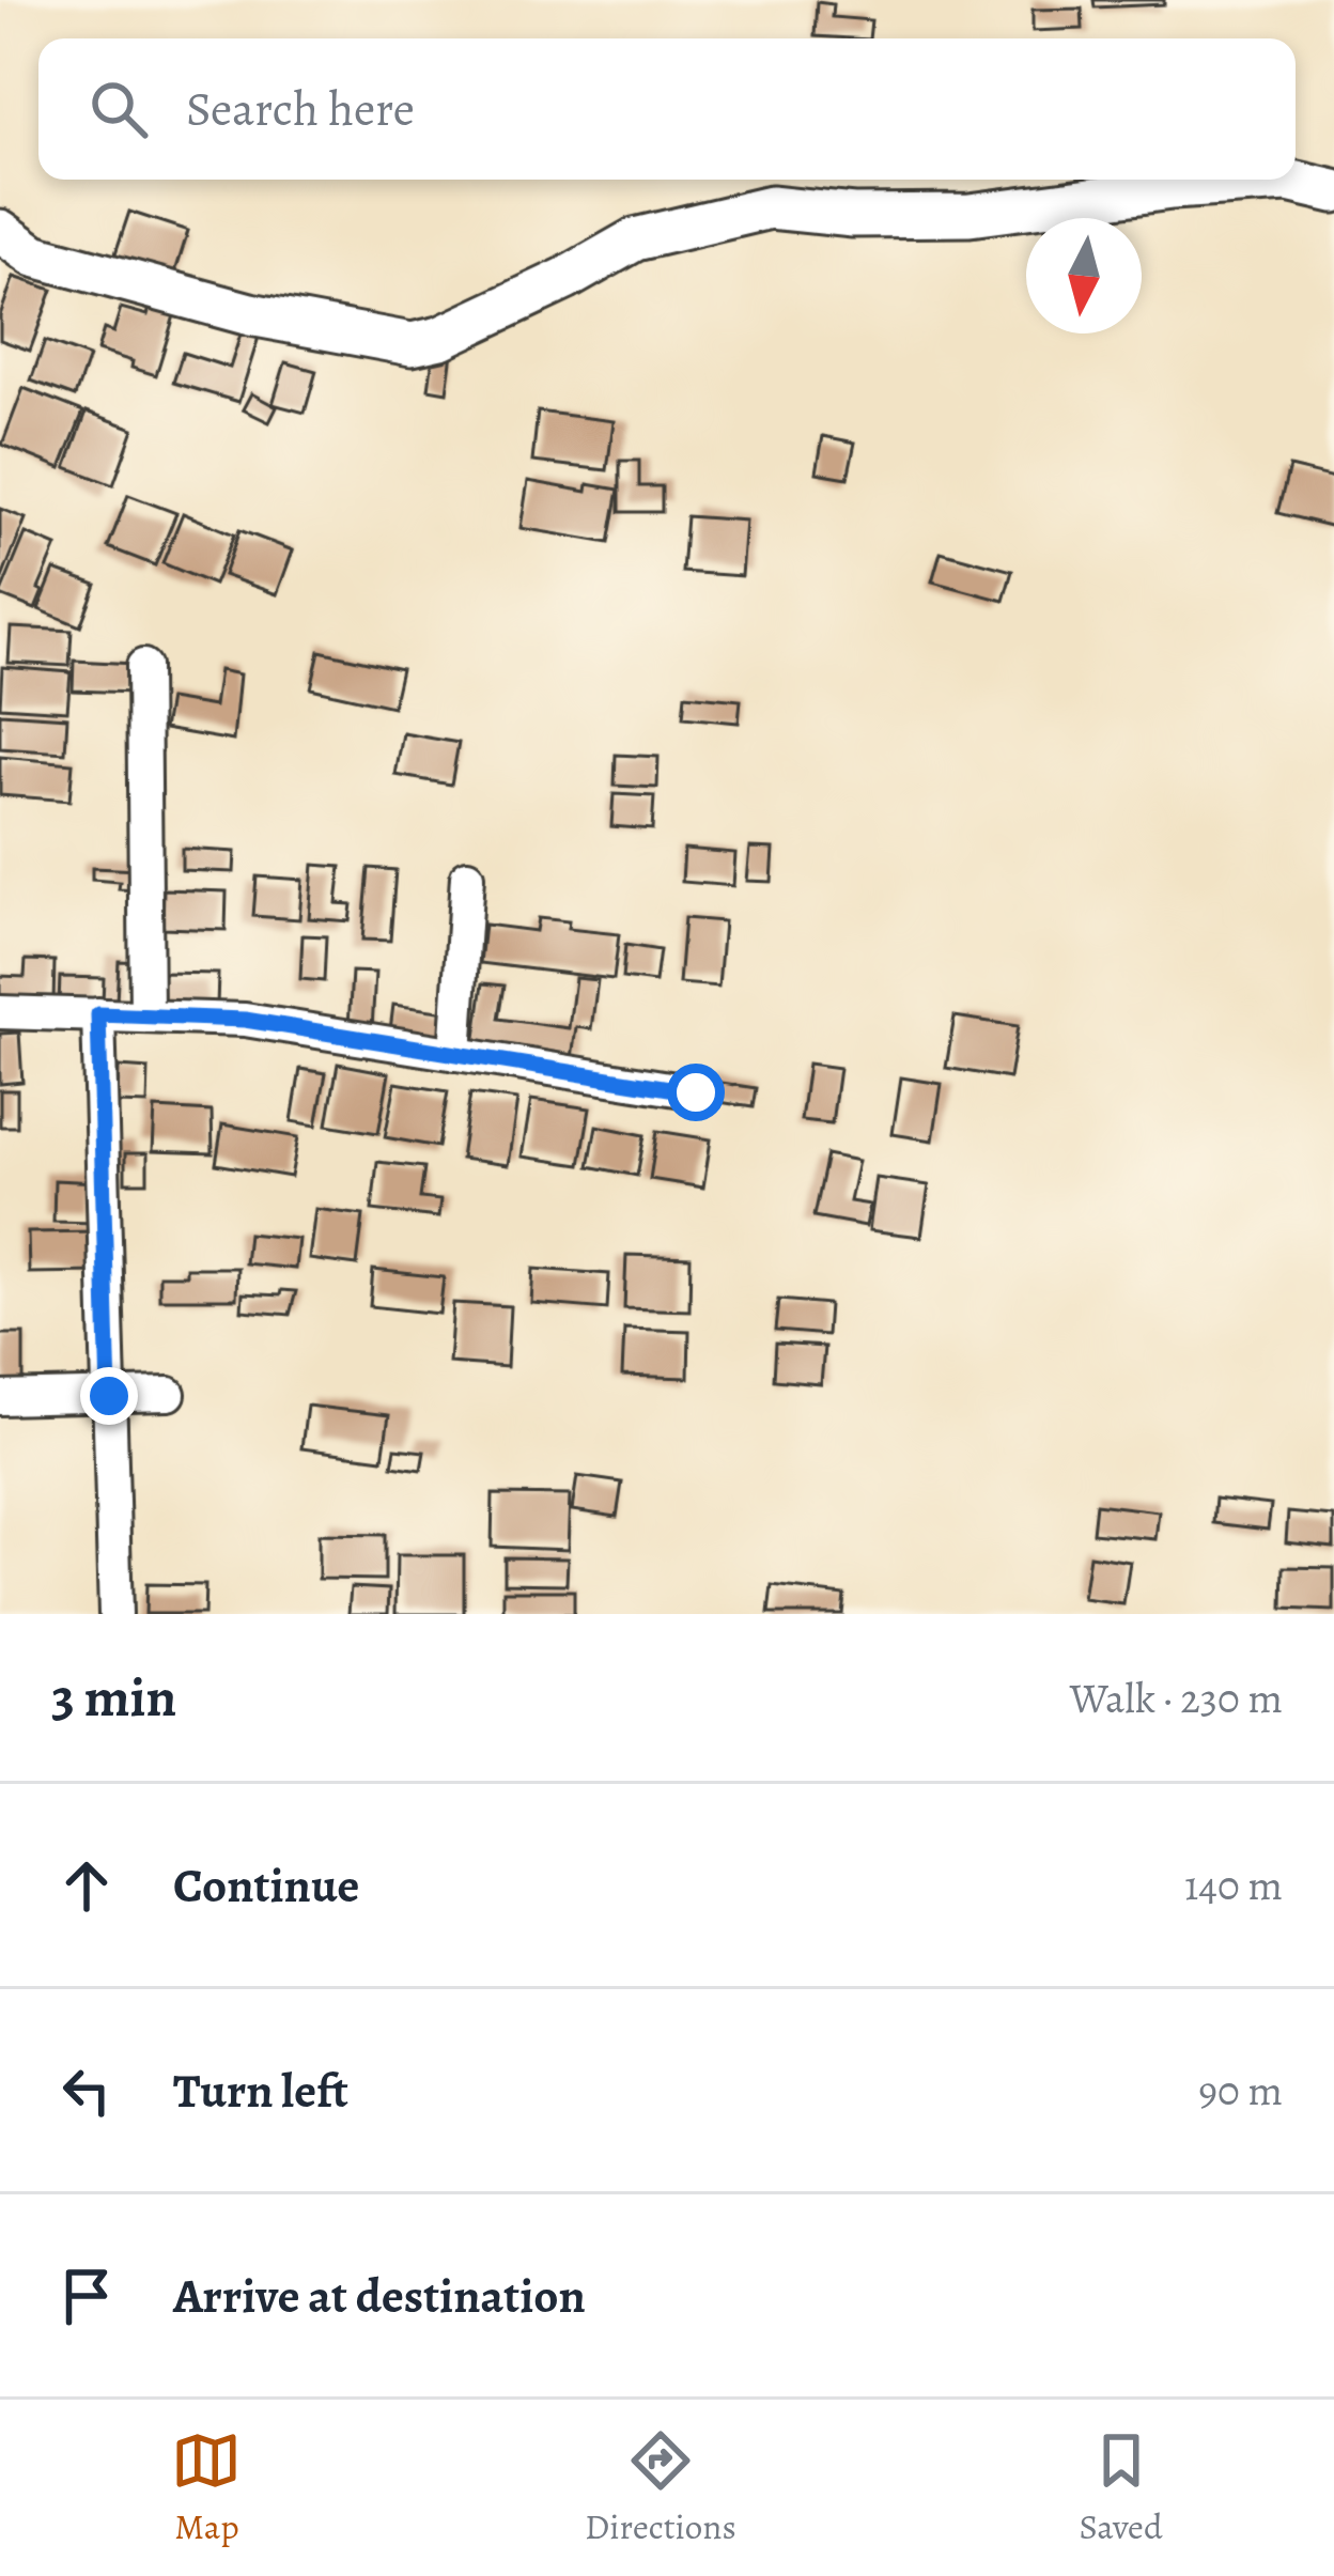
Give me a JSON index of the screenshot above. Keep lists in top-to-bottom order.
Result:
{
  "north": "bottom",
  "page": {
    "search": "Search here",
    "heading": ["3 min", "Walk · 230 m"],
    "list": [
      ["Continue", "140 m"],
      ["Turn left", "90 m"],
      "Arrive at destination"
    ],
    "nav": ["Map", "Directions", "Saved"]
  }
}
